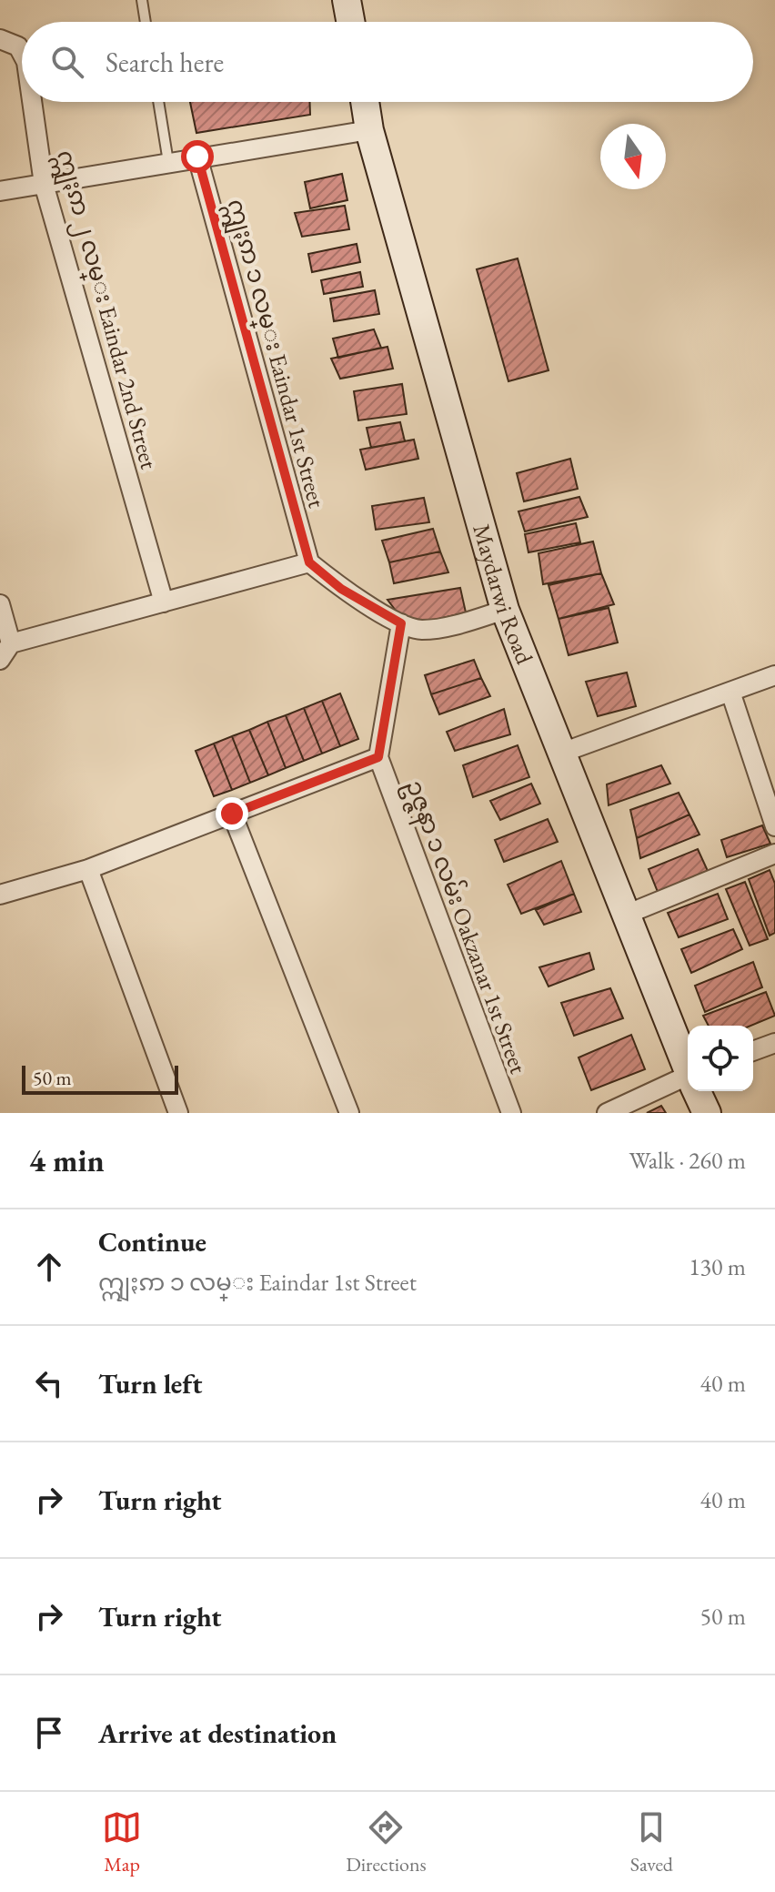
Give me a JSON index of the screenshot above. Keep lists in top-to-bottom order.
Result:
{
  "streets": {
    "street": [
      "ဣျႏၵာ ၂ လမ္း Eaindar 2nd Street",
      "ဣျႏၵာ ၁ လမ္း Eaindar 1st Street",
      "Maydarwi Road",
      "ဥဇ္ဇနာ ၁ လမ်း Oakzanar 1st Street"
    ]
  },
  "scale_bar": "50 m",
  "north": "bottom",
  "page": {
    "search": "Search here",
    "scale": "50 m",
    "heading": ["4 min", "Walk · 260 m"],
    "list": [
      ["Continue", "ဣျႏၵာ ၁ လမ္း Eaindar 1st Street", "130 m"],
      ["Turn left", "40 m"],
      ["Turn right", "40 m"],
      ["Turn right", "50 m"],
      "Arrive at destination"
    ],
    "nav": ["Map", "Directions", "Saved"]
  }
}
